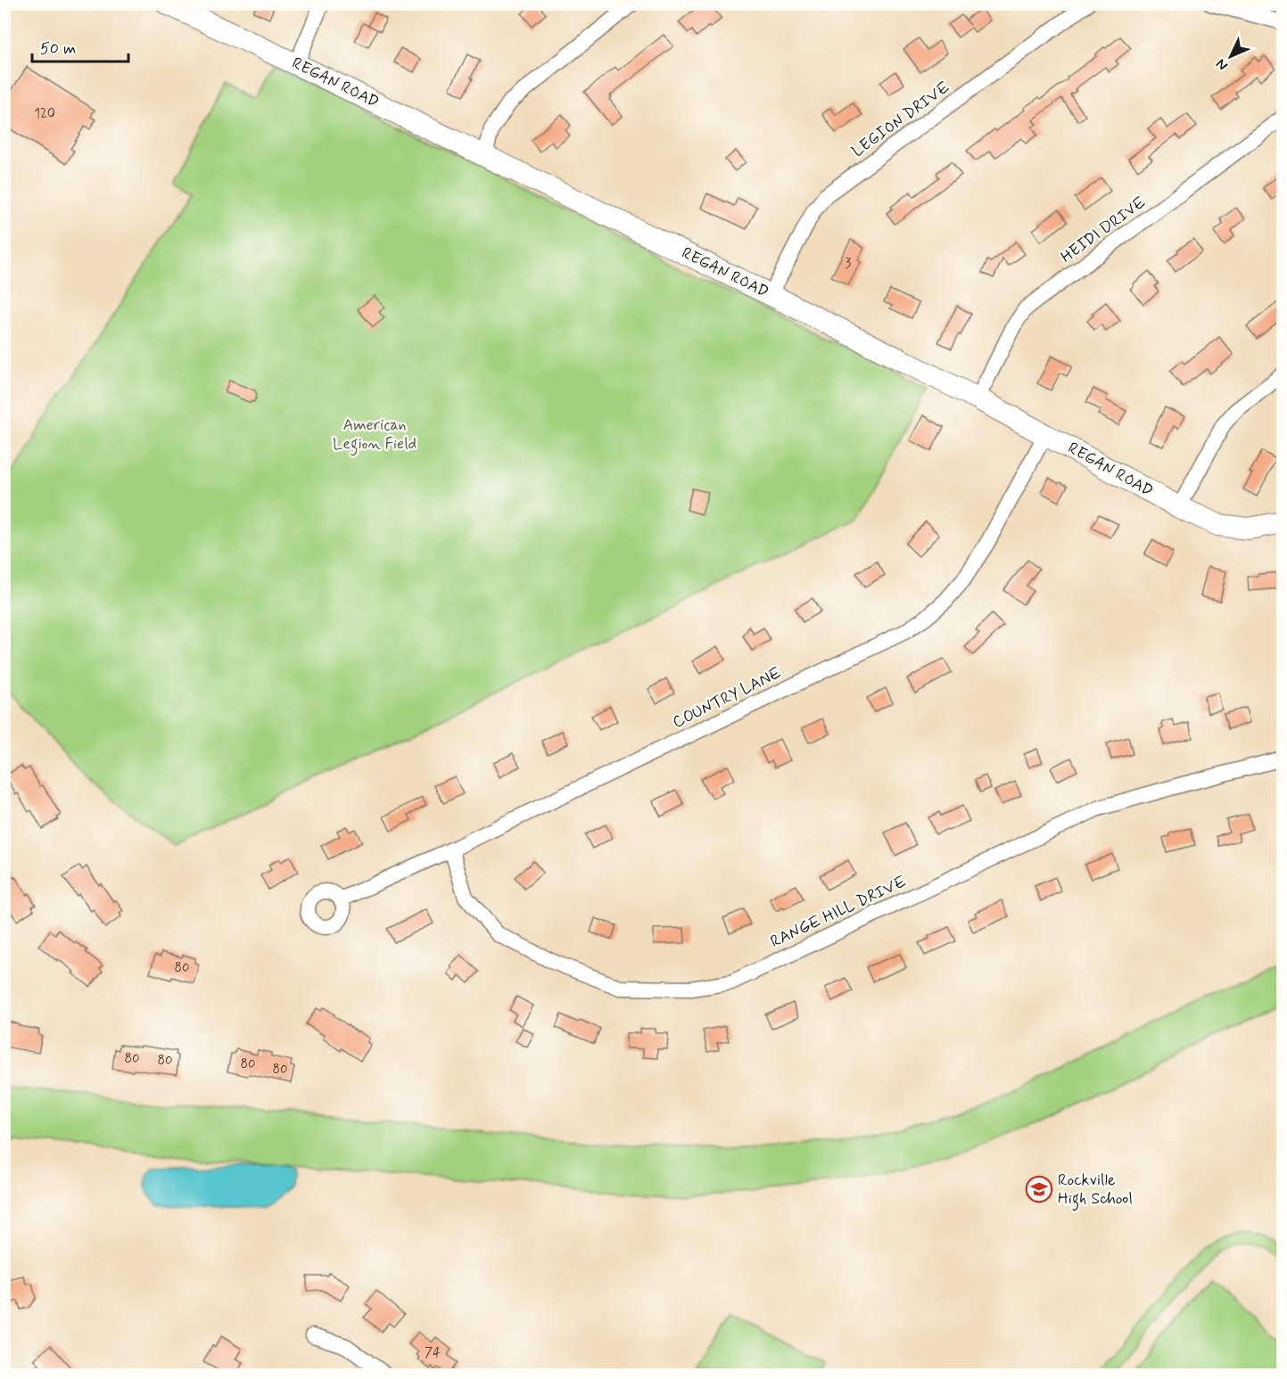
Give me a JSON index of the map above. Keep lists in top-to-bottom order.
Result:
{
  "streets": {
    "street": [
      "REGAN ROAD",
      "LEGION DRIVE",
      "HEIDI DRIVE",
      "COUNTRY LANE",
      "RANGE HILL DRIVE"
    ]
  },
  "crossings": [
    ["REGAN ROAD", "LEGION DRIVE"],
    ["REGAN ROAD", "HEIDI DRIVE"],
    ["REGAN ROAD", "COUNTRY LANE"],
    ["COUNTRY LANE", "RANGE HILL DRIVE"]
  ],
  "parks": ["American Legion Field"],
  "places": {
    "school or university": ["Rockville High School"]
  },
  "house_numbers": [
    "120",
    "3",
    "80",
    "80",
    "80",
    "80",
    "80",
    "74"
  ],
  "scale_bar": "50 m",
  "north": "bottom left"
}
